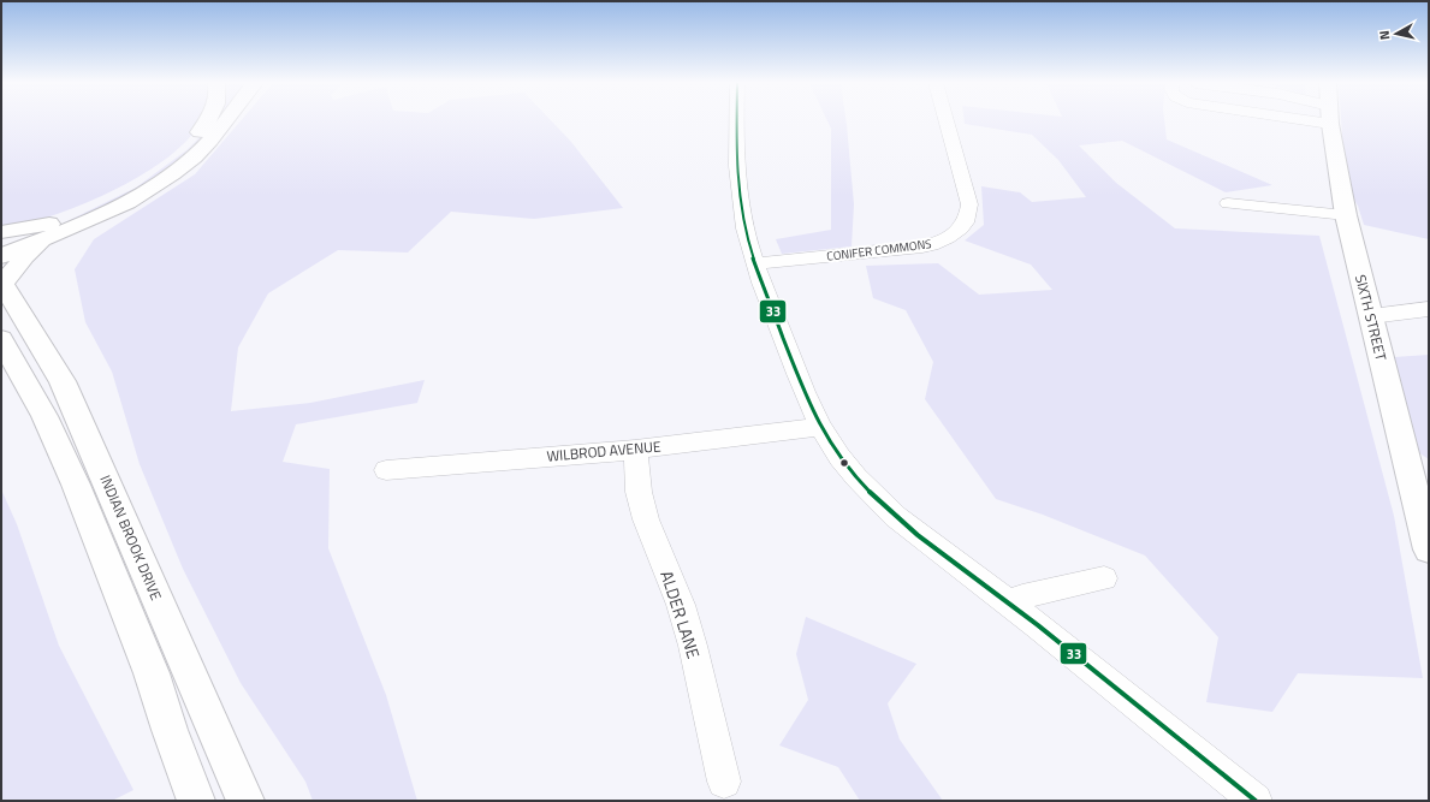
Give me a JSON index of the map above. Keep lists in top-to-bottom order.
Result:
{
  "streets": {
    "main road": ["SIXTH STREET", "INDIAN BROOK DRIVE"],
    "street": ["CONIFER COMMONS", "WILBROD AVENUE", "ALDER LANE"]
  },
  "crossings": [
    ["WILBROD AVENUE", "ALDER LANE"]
  ],
  "lines": ["transit line 33"],
  "north": "left"
}
